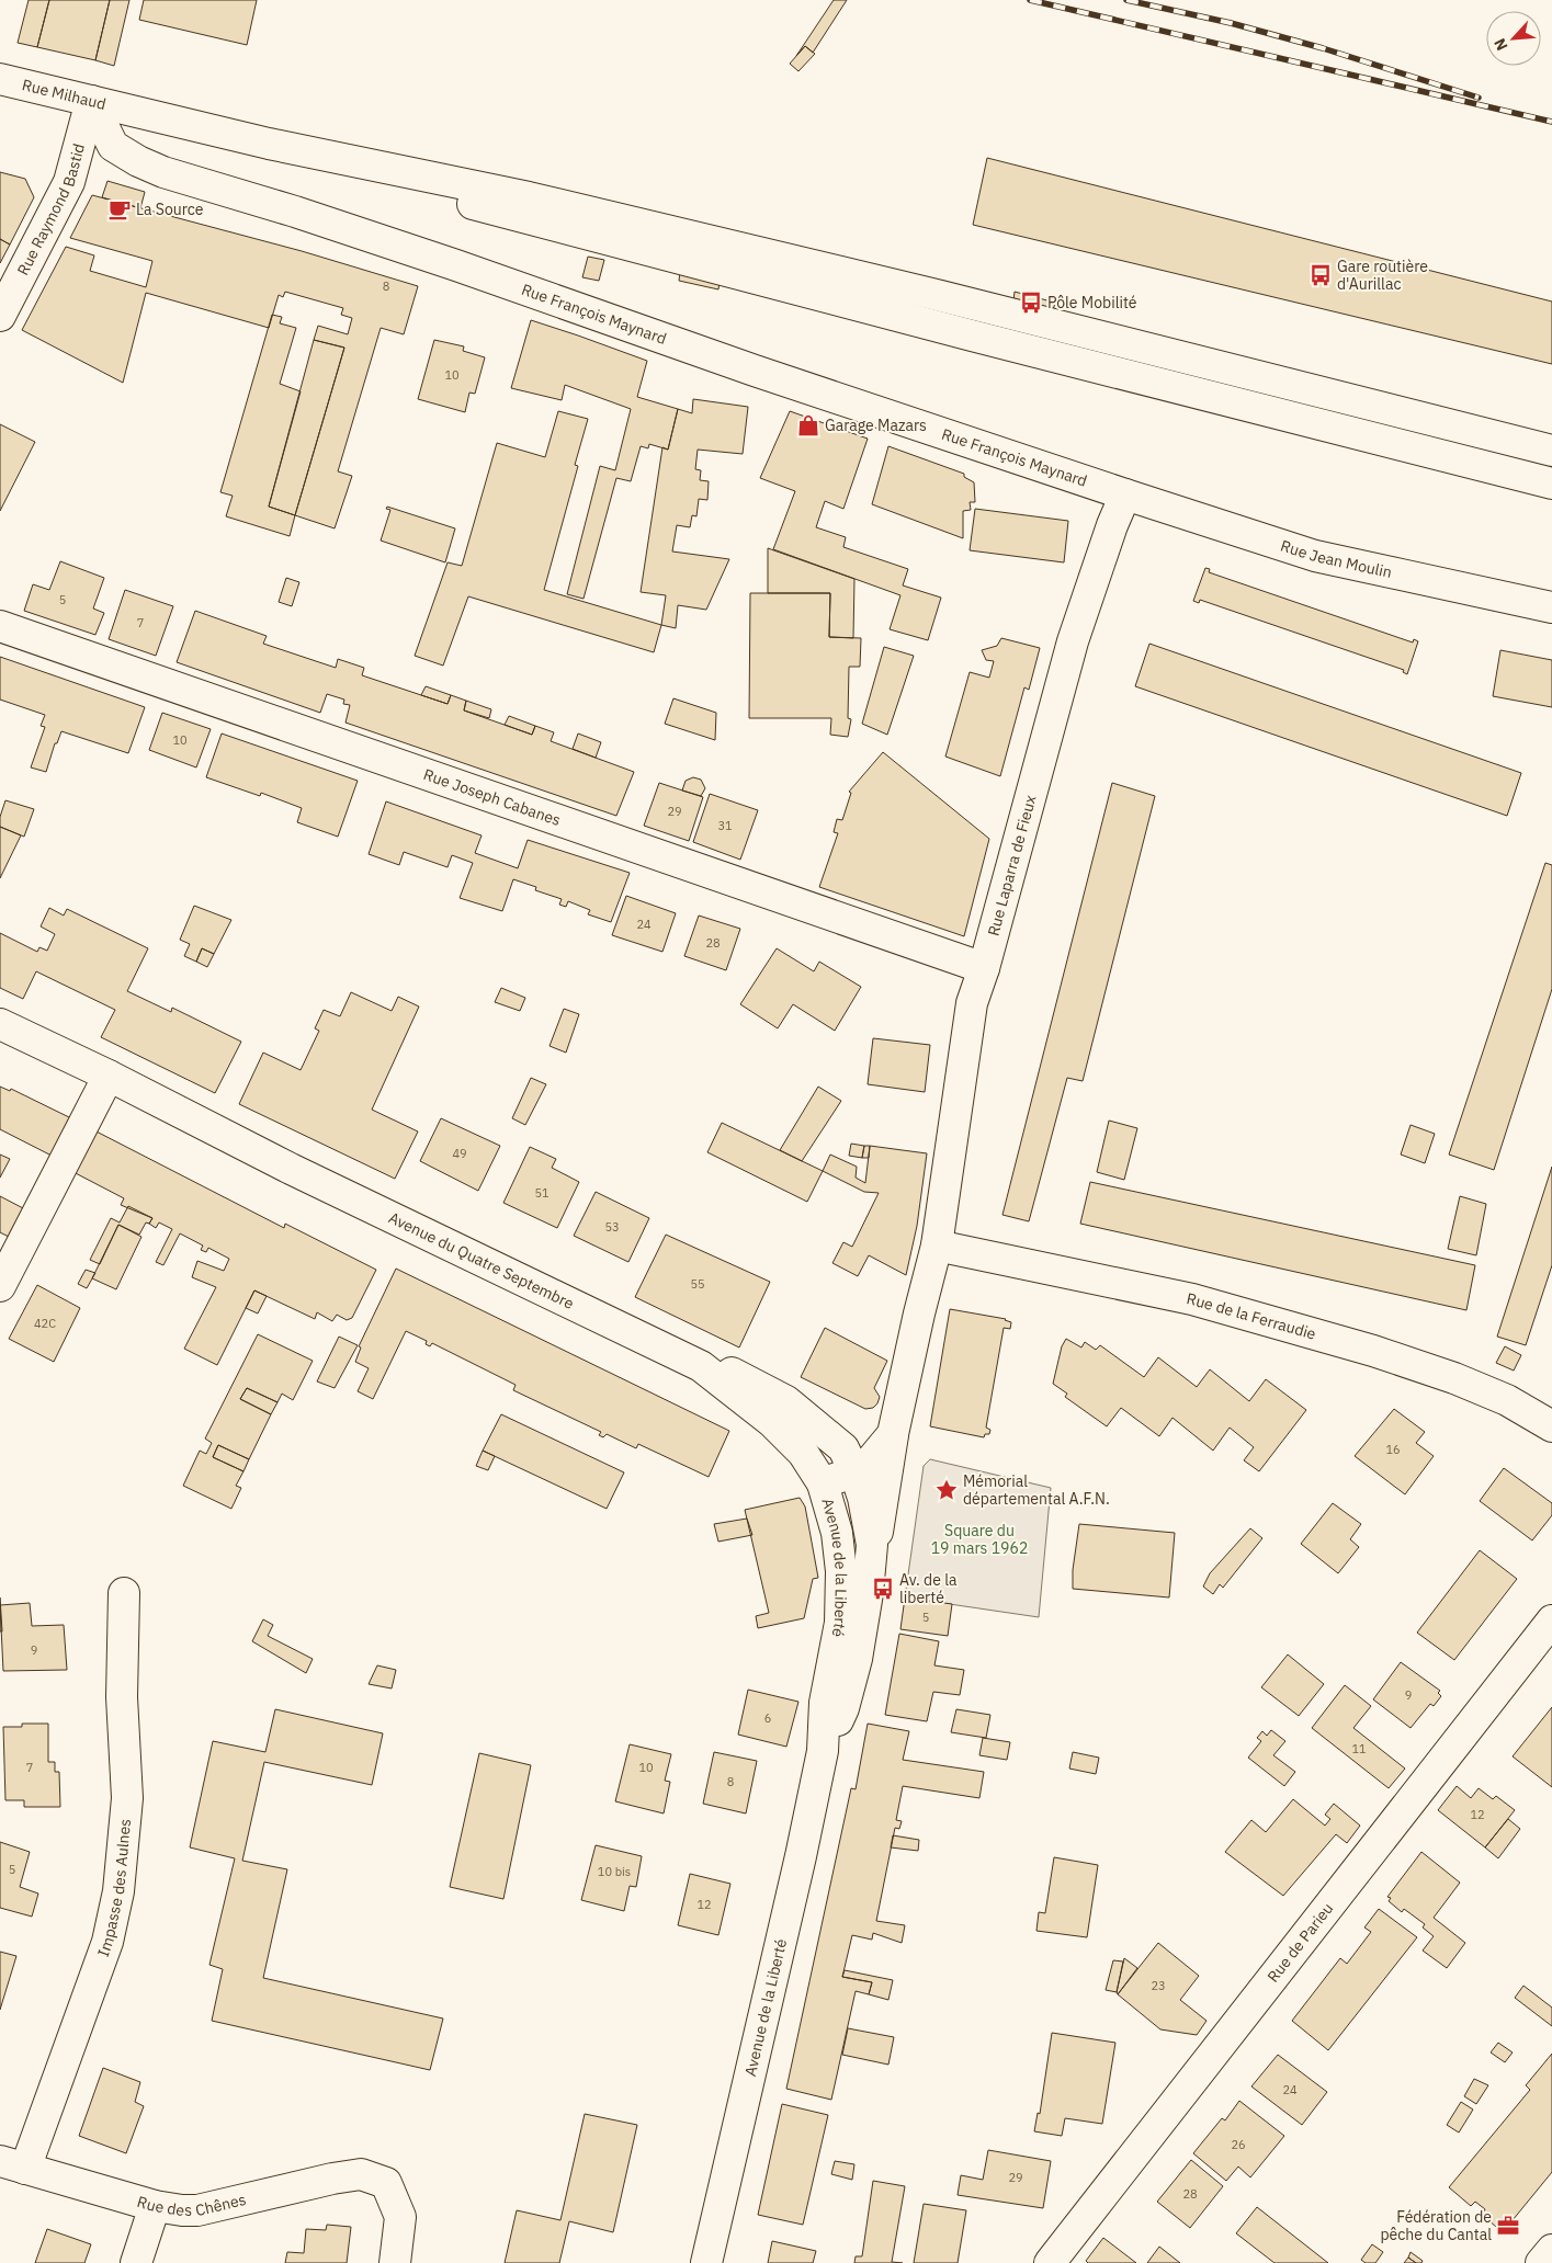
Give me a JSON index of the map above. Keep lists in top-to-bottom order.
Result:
{
  "streets": {
    "street": [
      "Rue Milhaud",
      "Rue Raymond Bastid",
      "Rue François Maynard",
      "Rue Jean Moulin",
      "Rue Joseph Cabanes",
      "Rue Laparra de Fieux",
      "Avenue du Quatre Septembre",
      "Rue de la Ferraudie",
      "Avenue de la Liberté",
      "Impasse des Aulnes",
      "Rue de Parieu",
      "Rue des Chênes"
    ]
  },
  "crossings": [
    ["Rue Milhaud", "Rue Raymond Bastid"],
    ["Rue Milhaud", "Rue François Maynard"],
    ["Rue Raymond Bastid", "Rue François Maynard"],
    ["Rue François Maynard", "Rue Jean Moulin"],
    ["Rue François Maynard", "Rue Laparra de Fieux"],
    ["Rue Jean Moulin", "Rue Laparra de Fieux"],
    ["Rue Joseph Cabanes", "Rue Laparra de Fieux"],
    ["Rue Laparra de Fieux", "Rue de la Ferraudie"],
    ["Rue Laparra de Fieux", "Avenue de la Liberté"],
    ["Avenue du Quatre Septembre", "Avenue de la Liberté"],
    ["Rue de la Ferraudie", "Avenue de la Liberté"],
    ["Impasse des Aulnes", "Rue des Chênes"]
  ],
  "parks": ["Square du 19 mars 1962"],
  "places": {
    "cafe": ["La Source"],
    "bus stop": ["Gare routière d'Aurillac", "Pôle Mobilité", "Av. de la liberté"],
    "shop": ["Garage Mazars"],
    "place": ["Mémorial départemental A.F.N."],
    "office": ["Fédération de pêche du Cantal"]
  },
  "house_numbers": [
    "8",
    "10",
    "5",
    "7",
    "10",
    "29",
    "31",
    "24",
    "28",
    "49",
    "51",
    "53",
    "55",
    "42C",
    "16",
    "5",
    "9",
    "9",
    "6",
    "11",
    "7",
    "10",
    "8",
    "12",
    "5",
    "10 bis",
    "12",
    "23",
    "24",
    "26",
    "29",
    "28"
  ],
  "north": "bottom left"
}
